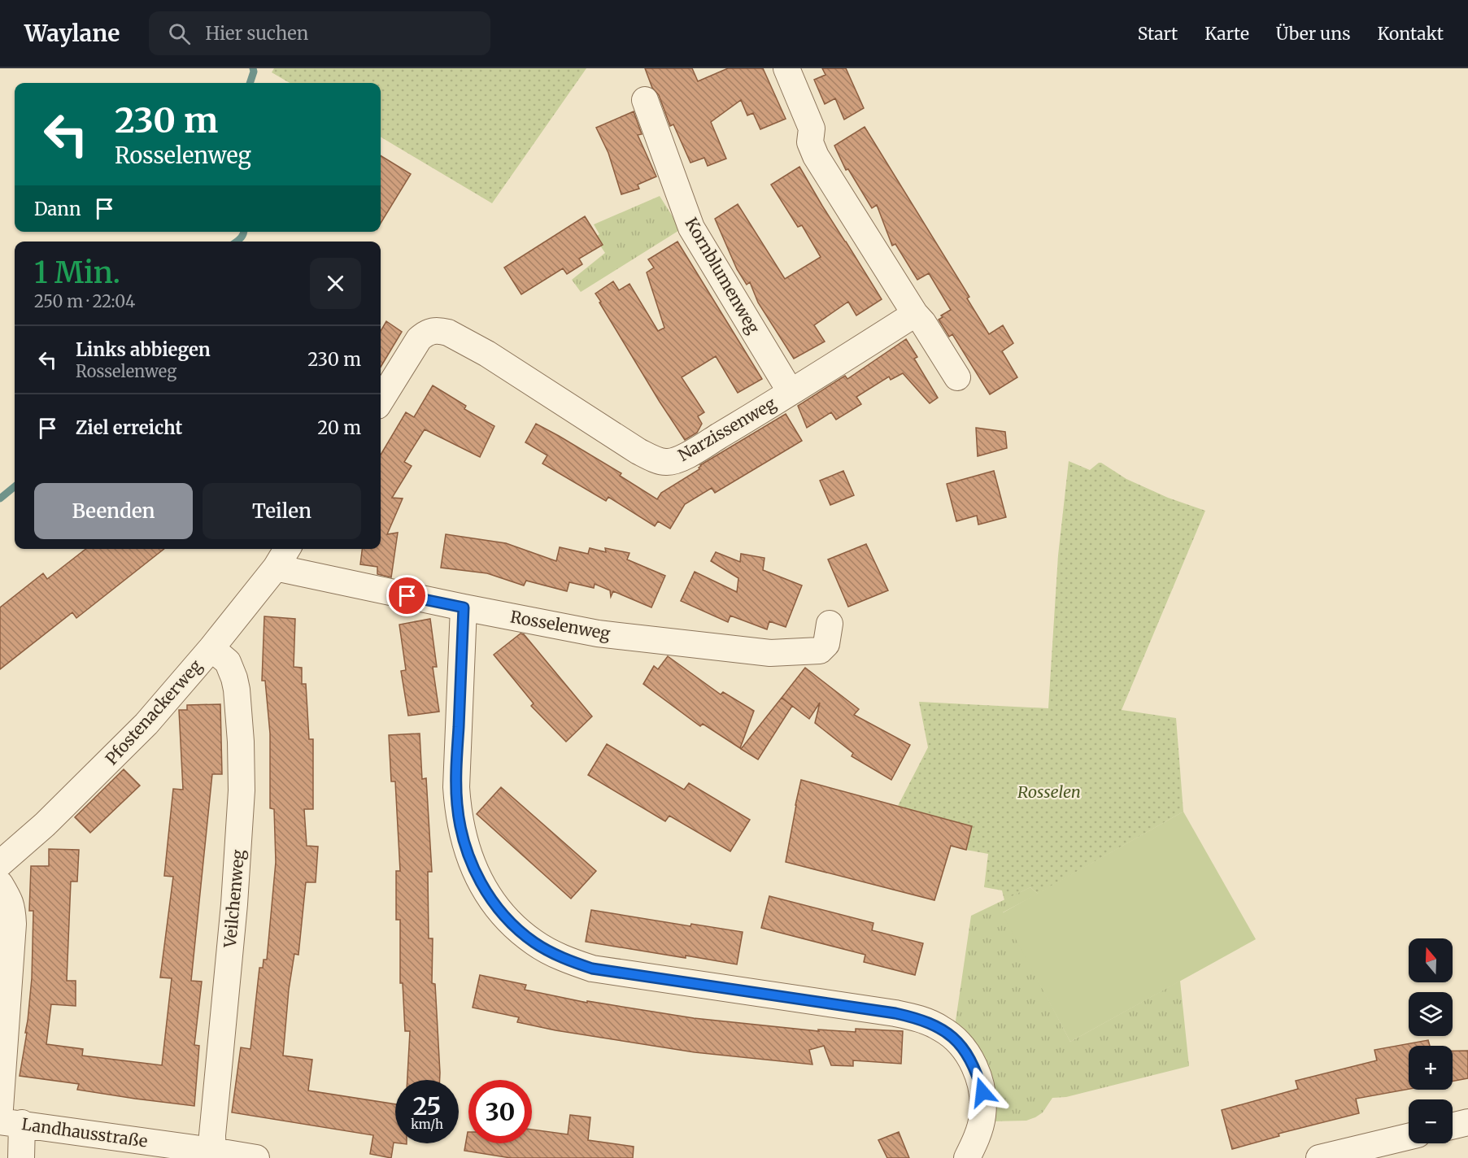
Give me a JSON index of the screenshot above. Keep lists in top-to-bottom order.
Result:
{
  "streets": {
    "street": [
      "Kornblumenweg",
      "Narzissenweg",
      "Rosselenweg",
      "Pfostenackerweg",
      "Veilchenweg",
      "Landhausstraße"
    ]
  },
  "crossings": [
    ["Kornblumenweg", "Narzissenweg"],
    ["Rosselenweg", "Pfostenackerweg"],
    ["Pfostenackerweg", "Veilchenweg"],
    ["Veilchenweg", "Landhausstraße"]
  ],
  "parks": ["Rosselen"],
  "north": "top",
  "page": {
    "header": "Waylane",
    "search": "Hier suchen",
    "nav": [
      "Start",
      "Karte",
      "Über uns",
      "Kontakt"
    ],
    "turn": ["230 m", "Rosselenweg"],
    "then": "Dann",
    "heading": ["1 Min.", "250 m · 22:04"],
    "list": [
      {
        "name": "Links abbiegen",
        "note": "Rosselenweg",
        "value": "230 m"
      },
      {
        "name": "Ziel erreicht",
        "value": "20 m"
      }
    ],
    "buttons": ["Beenden", "Teilen"],
    "map_buttons": ["+", "−"],
    "speed": "25 km/h",
    "limit": "30"
  }
}
